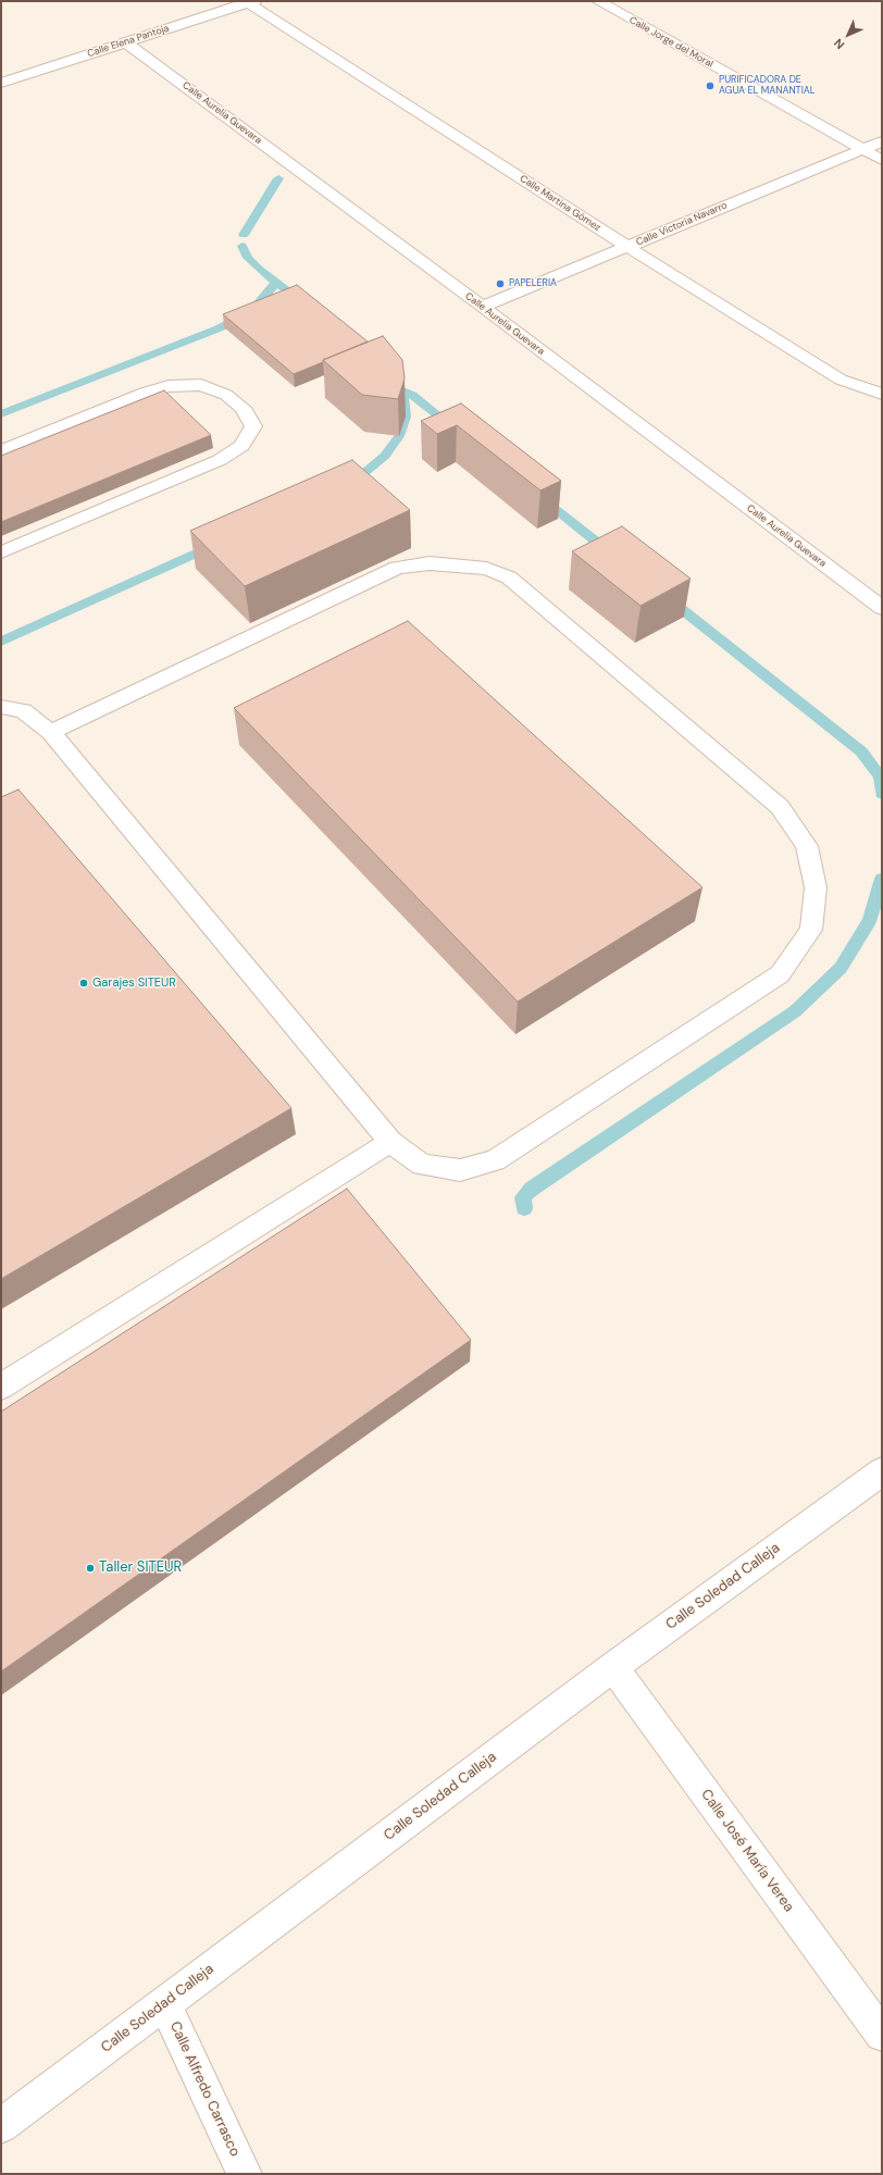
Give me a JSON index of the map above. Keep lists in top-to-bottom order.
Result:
{
  "streets": {
    "street": [
      "Calle Elena Pantoja",
      "Calle Jorge del Moral",
      "Calle Aurelia Guevara",
      "Calle Martina Gómez",
      "Calle Victoria Navarro",
      "Calle Soledad Calleja",
      "Calle José María Verea",
      "Calle Alfredo Carrasco"
    ]
  },
  "crossings": [
    ["Calle Elena Pantoja", "Calle Aurelia Guevara"],
    ["Calle Elena Pantoja", "Calle Martina Gómez"],
    ["Calle Jorge del Moral", "Calle Victoria Navarro"],
    ["Calle Aurelia Guevara", "Calle Victoria Navarro"],
    ["Calle Martina Gómez", "Calle Victoria Navarro"],
    ["Calle Soledad Calleja", "Calle José María Verea"],
    ["Calle Soledad Calleja", "Calle Alfredo Carrasco"]
  ],
  "places": [
    "PURIFICADORA DE AGUA EL MANANTIAL",
    "PAPELERIA",
    "Garajes SITEUR",
    "Taller SITEUR"
  ],
  "north": "bottom left"
}
